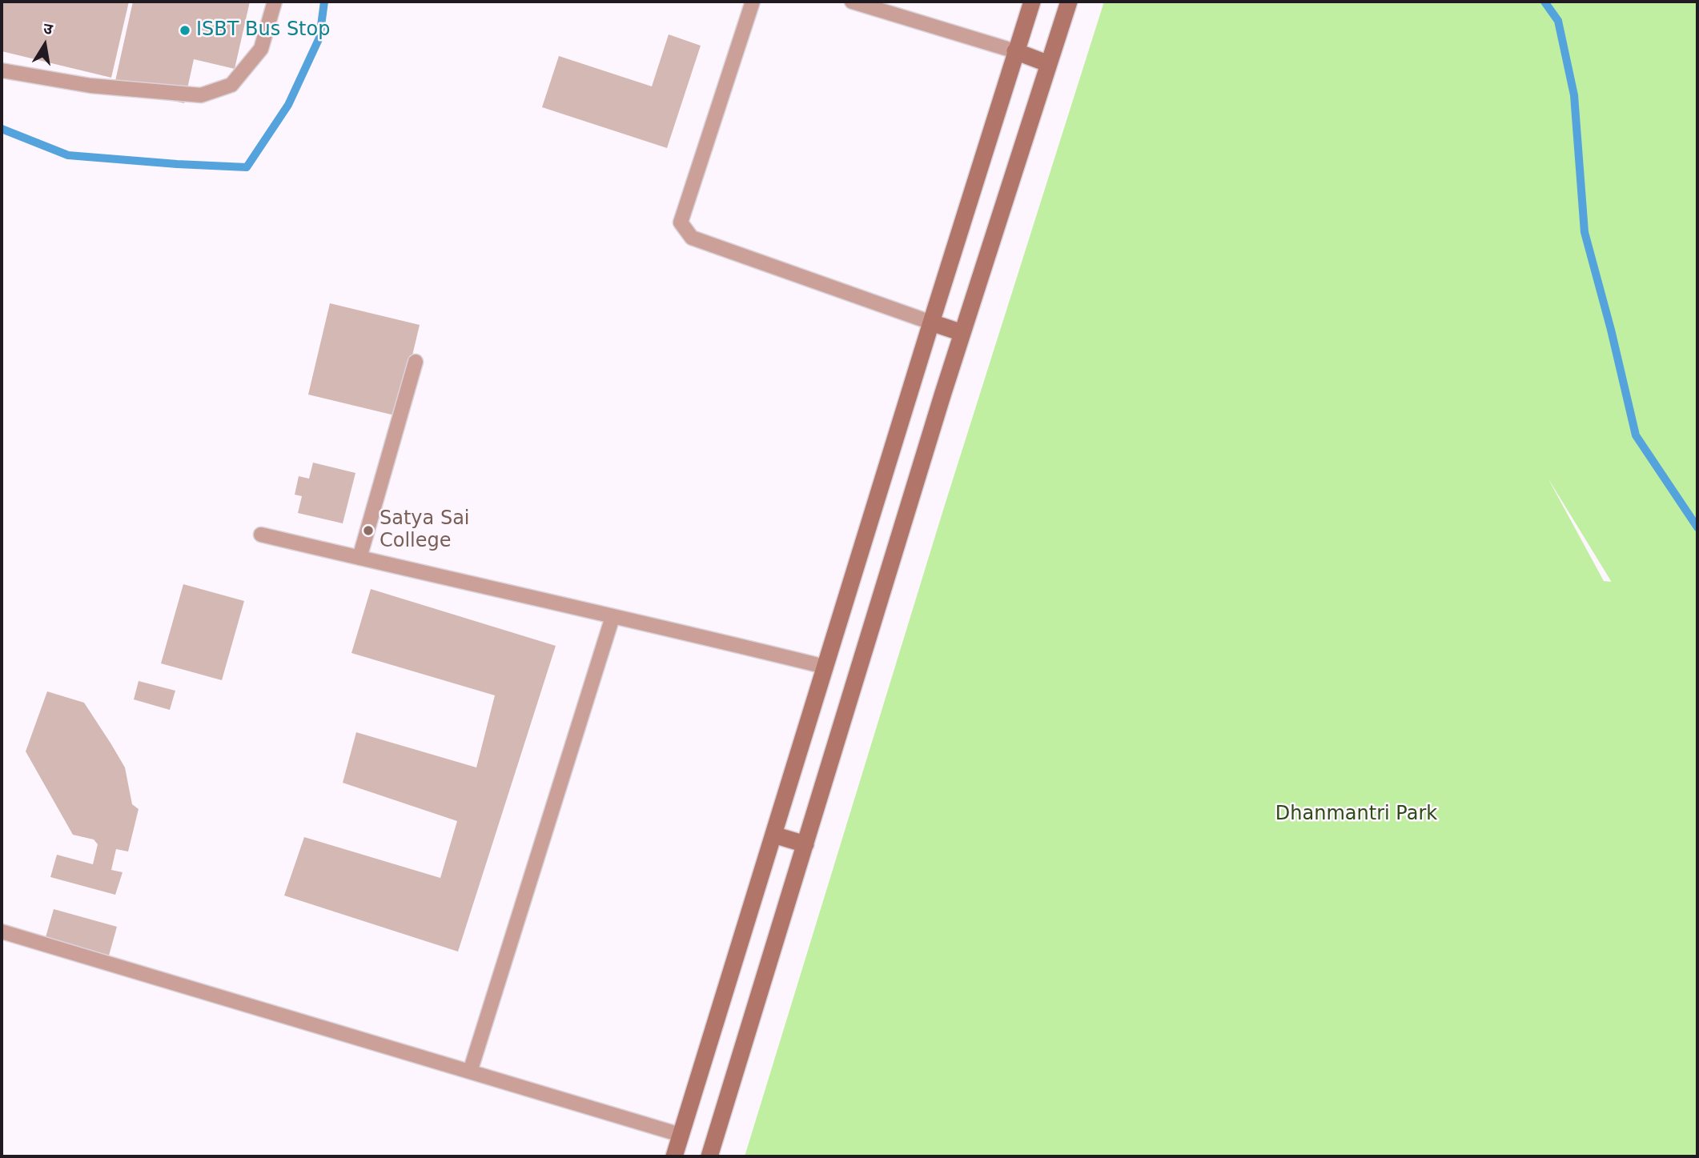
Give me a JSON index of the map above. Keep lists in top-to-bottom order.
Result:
{
  "parks": ["Dhanmantri Park"],
  "places": ["ISBT Bus Stop", "Satya Sai College"],
  "north": "top"
}
